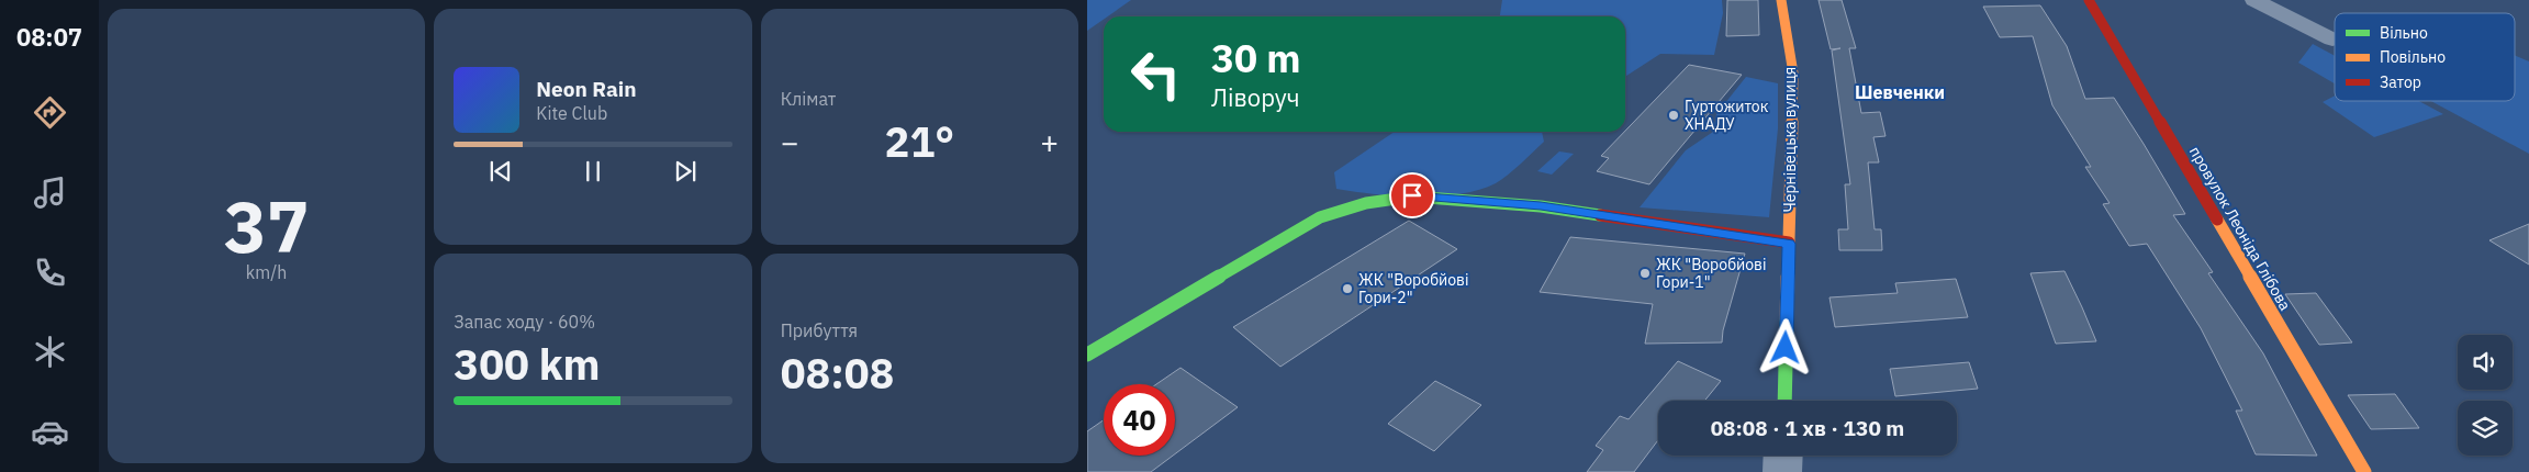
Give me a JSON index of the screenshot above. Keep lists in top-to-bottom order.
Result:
{
  "streets": {
    "street": ["Чернівецька вулиця", "провулок Леоніда Глібова"]
  },
  "districts": ["Шевченки"],
  "places": ["Гуртожиток ХНАДУ", "ЖК \"Воробйові Гори-1\"", "ЖК \"Воробйові Гори-2\""],
  "legend": ["Вільно", "Повільно", "Затор"],
  "page": {
    "tabs": "08:07",
    "tile": [
      ["37", "km/h"],
      "Клімат",
      ["Запас ходу · 60%", "300 km"],
      ["Прибуття", "08:08"]
    ],
    "turn": ["30 m", "Ліворуч"],
    "song": ["Neon Rain", "Kite Club"],
    "heat": ["−", "21°", "+"],
    "limit": "40",
    "trip": "08:08 · 1 хв · 130 m"
  }
}
